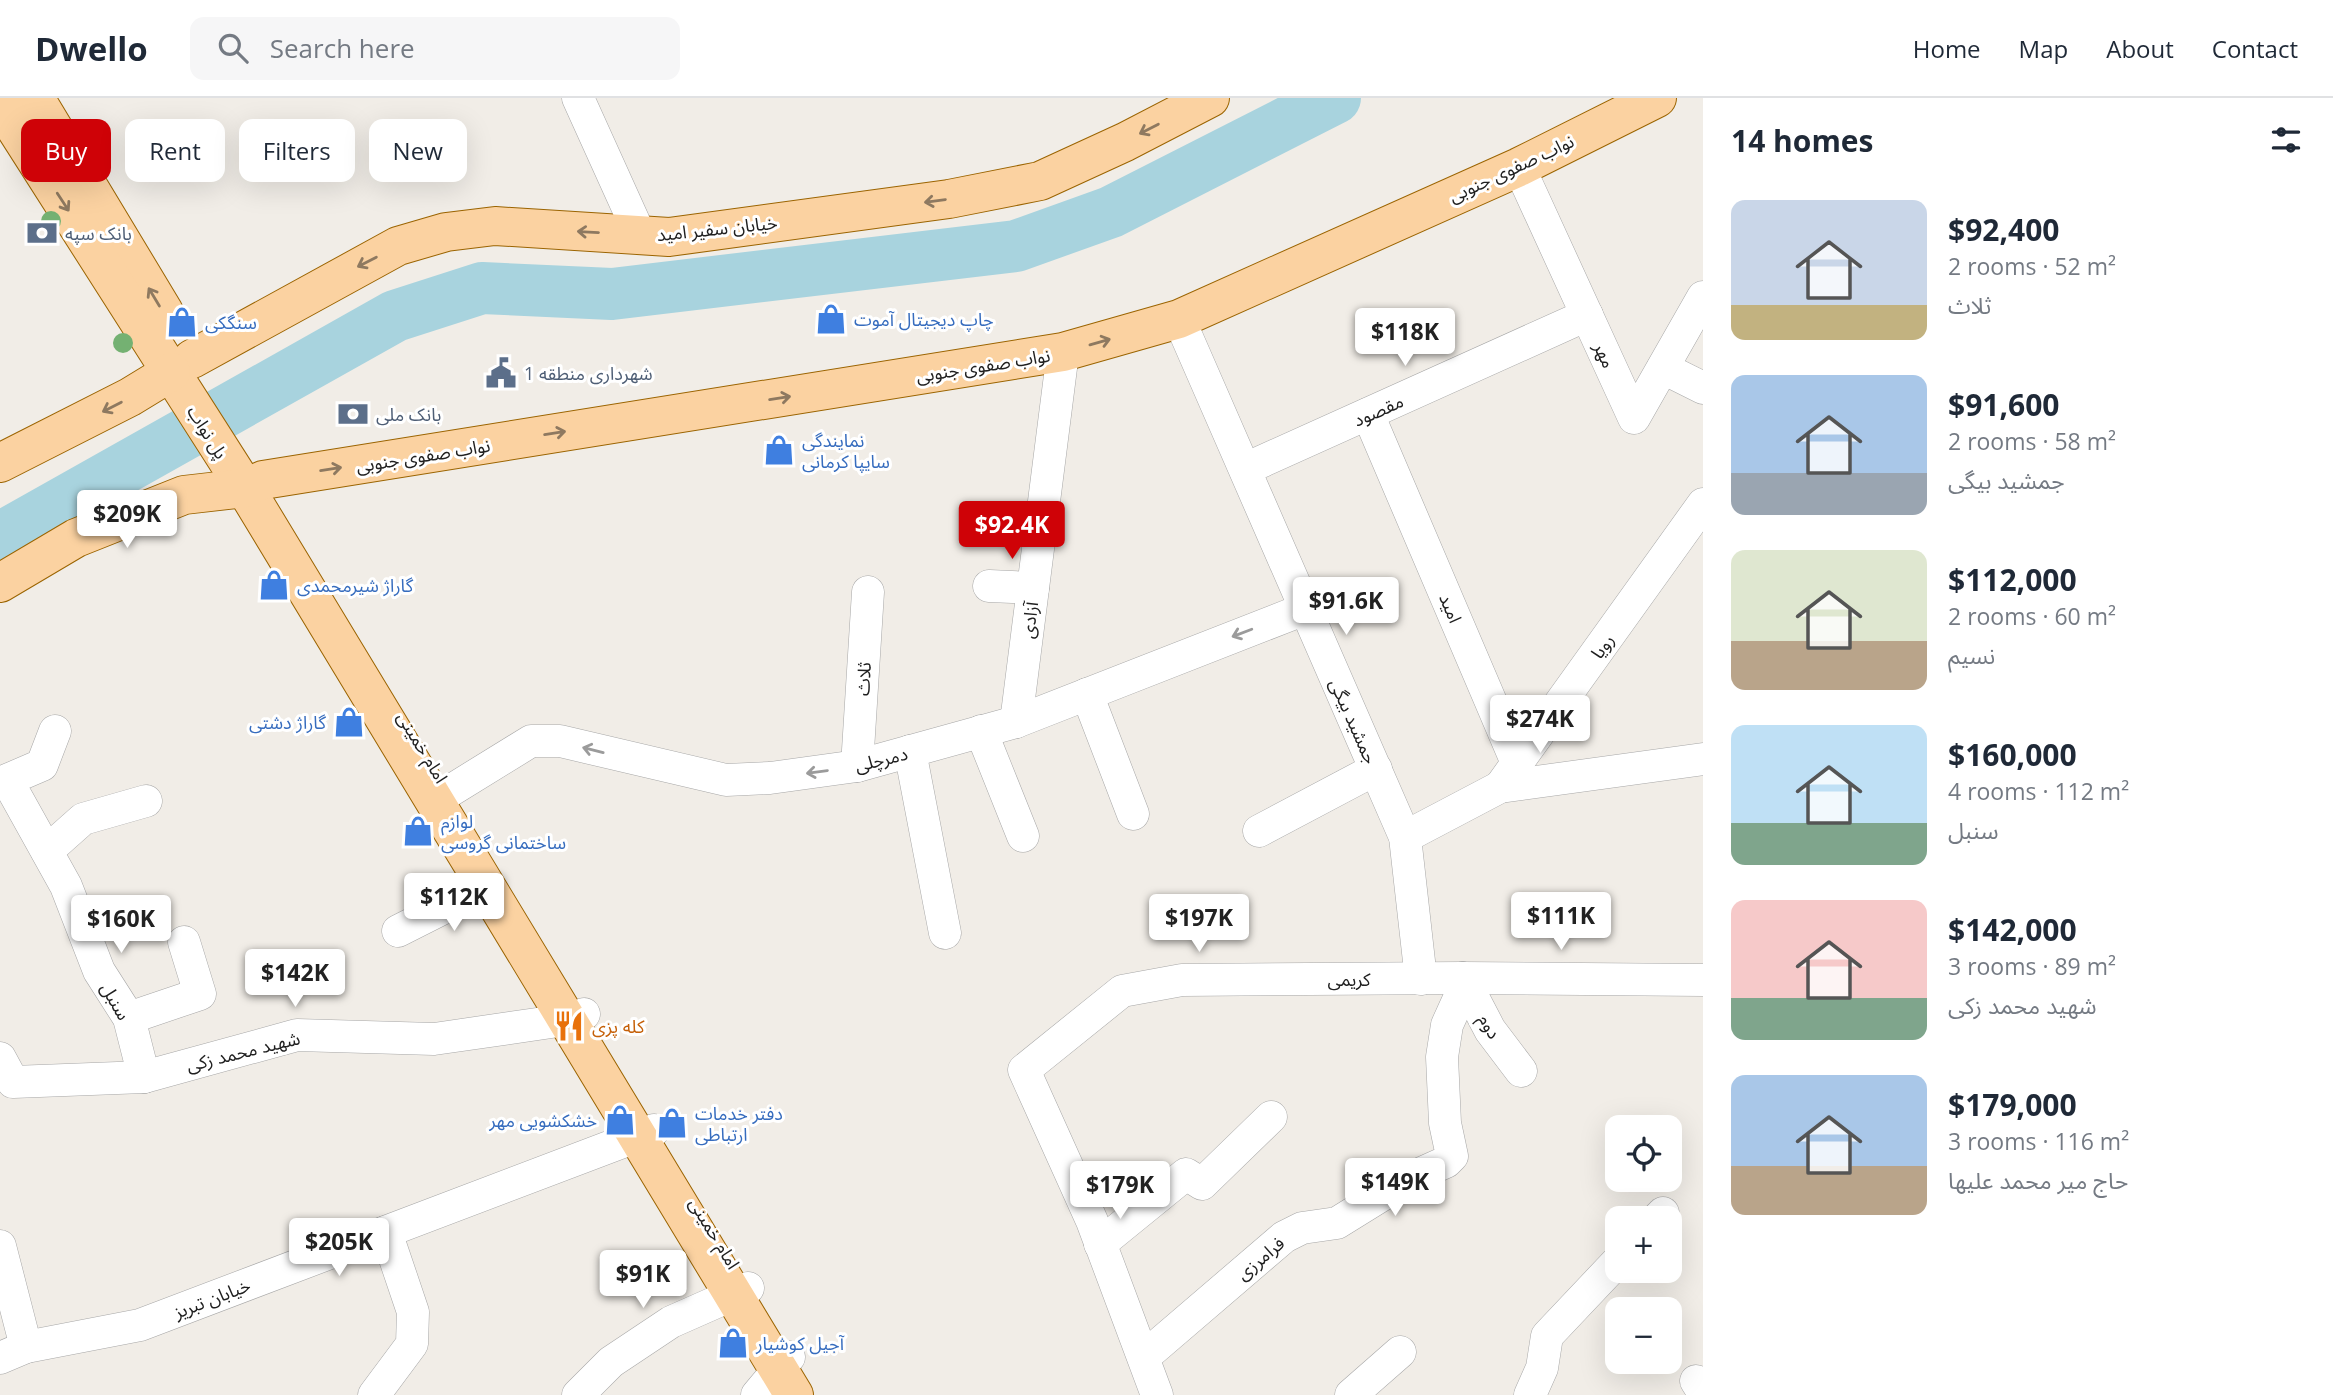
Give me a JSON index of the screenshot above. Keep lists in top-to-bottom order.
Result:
{
  "streets": {
    "main road": ["نواب صفوی جنوبی", "خیابان سفیر امید", "امام خمینی"],
    "street": [
      "مهر",
      "مقصود",
      "امید",
      "آزادی",
      "رویا",
      "ثلاث",
      "جمشید بیگی",
      "دمرچلی",
      "کریمی",
      "سنبل",
      "دوم",
      "شهید محمد زکی",
      "فرامرزی",
      "خیابان تبریز"
    ]
  },
  "crossings": [
    ["نواب صفوی جنوبی", "مهر"],
    ["نواب صفوی جنوبی", "آزادی"],
    ["نواب صفوی جنوبی", "جمشید بیگی"],
    ["نواب صفوی جنوبی", "امام خمینی"],
    ["خیابان سفیر امید", "امام خمینی"],
    ["مهر", "مقصود"],
    ["مقصود", "امید"],
    ["مقصود", "جمشید بیگی"],
    ["امید", "رویا"],
    ["آزادی", "دمرچلی"],
    ["ثلاث", "دمرچلی"],
    ["جمشید بیگی", "دمرچلی"],
    ["جمشید بیگی", "کریمی"],
    ["امام خمینی", "دمرچلی"],
    ["امام خمینی", "شهید محمد زکی"],
    ["امام خمینی", "خیابان تبریز"],
    ["کریمی", "دوم"],
    ["کریمی", "فرامرزی"],
    ["سنبل", "شهید محمد زکی"],
    ["دوم", "فرامرزی"]
  ],
  "one_way": ["نواب صفوی جنوبی", "خیابان سفیر امید", "دمرچلی"],
  "places": {
    "bank": ["بانک سپه", "بانک ملی"],
    "shop": [
      "چاپ دیجیتال آموت",
      "سنگکی",
      "نمایندگی سایپا کرمانی",
      "گاراژ شیرمحمدی",
      "گاراژ دشتی",
      "لوازم ساختمانی گروسی",
      "خشکشویی مهر",
      "دفتر خدمات ارتباطی",
      "آجیل کوشیار"
    ],
    "public building": ["شهرداری منطقه 1"],
    "restaurant": ["کله پزی"]
  },
  "page": {
    "header": "Dwello",
    "search": "Search here",
    "nav": [
      "Home",
      "Map",
      "About",
      "Contact"
    ],
    "heading": "14 homes",
    "chip": [
      "Buy",
      "Rent",
      "Filters",
      "New"
    ],
    "list": [
      {
        "name": "$92,400",
        "note": "2 rooms · 52 m² · ثلاث"
      },
      {
        "name": "$91,600",
        "note": "2 rooms · 58 m² · جمشید بیگی"
      },
      {
        "name": "$112,000",
        "note": "2 rooms · 60 m² · نسیم"
      },
      {
        "name": "$160,000",
        "note": "4 rooms · 112 m² · سنبل"
      },
      {
        "name": "$142,000",
        "note": "3 rooms · 89 m² · شهید محمد زکی"
      },
      {
        "name": "$179,000",
        "note": "3 rooms · 116 m² · حاج میر محمد علیها"
      }
    ],
    "price": [
      "$118K",
      "$209K",
      "$92.4K",
      "$91.6K",
      "$274K",
      "$112K",
      "$111K",
      "$197K",
      "$160K",
      "$142K",
      "$149K",
      "$179K",
      "$205K",
      "$91K"
    ],
    "map_buttons": ["+", "−"]
  }
}
